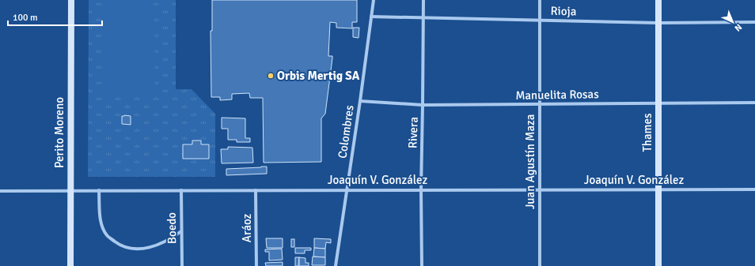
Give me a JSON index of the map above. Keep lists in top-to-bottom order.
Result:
{
  "streets": {
    "street": [
      "Rioja",
      "Manuelita Rosas",
      "Colombres",
      "Perito Moreno",
      "Rivera",
      "Thames",
      "Juan Agustín Maza",
      "Joaquín V. González",
      "Boedo",
      "Aráoz"
    ]
  },
  "crossings": [
    ["Rioja", "Colombres"],
    ["Rioja", "Rivera"],
    ["Rioja", "Thames"],
    ["Rioja", "Juan Agustín Maza"],
    ["Manuelita Rosas", "Colombres"],
    ["Manuelita Rosas", "Rivera"],
    ["Manuelita Rosas", "Thames"],
    ["Manuelita Rosas", "Juan Agustín Maza"],
    ["Colombres", "Joaquín V. González"],
    ["Perito Moreno", "Joaquín V. González"],
    ["Rivera", "Joaquín V. González"],
    ["Thames", "Joaquín V. González"],
    ["Juan Agustín Maza", "Joaquín V. González"],
    ["Joaquín V. González", "Boedo"],
    ["Joaquín V. González", "Aráoz"]
  ],
  "places": ["Orbis Mertig SA"],
  "scale_bar": "100 m",
  "north": "bottom right"
}
